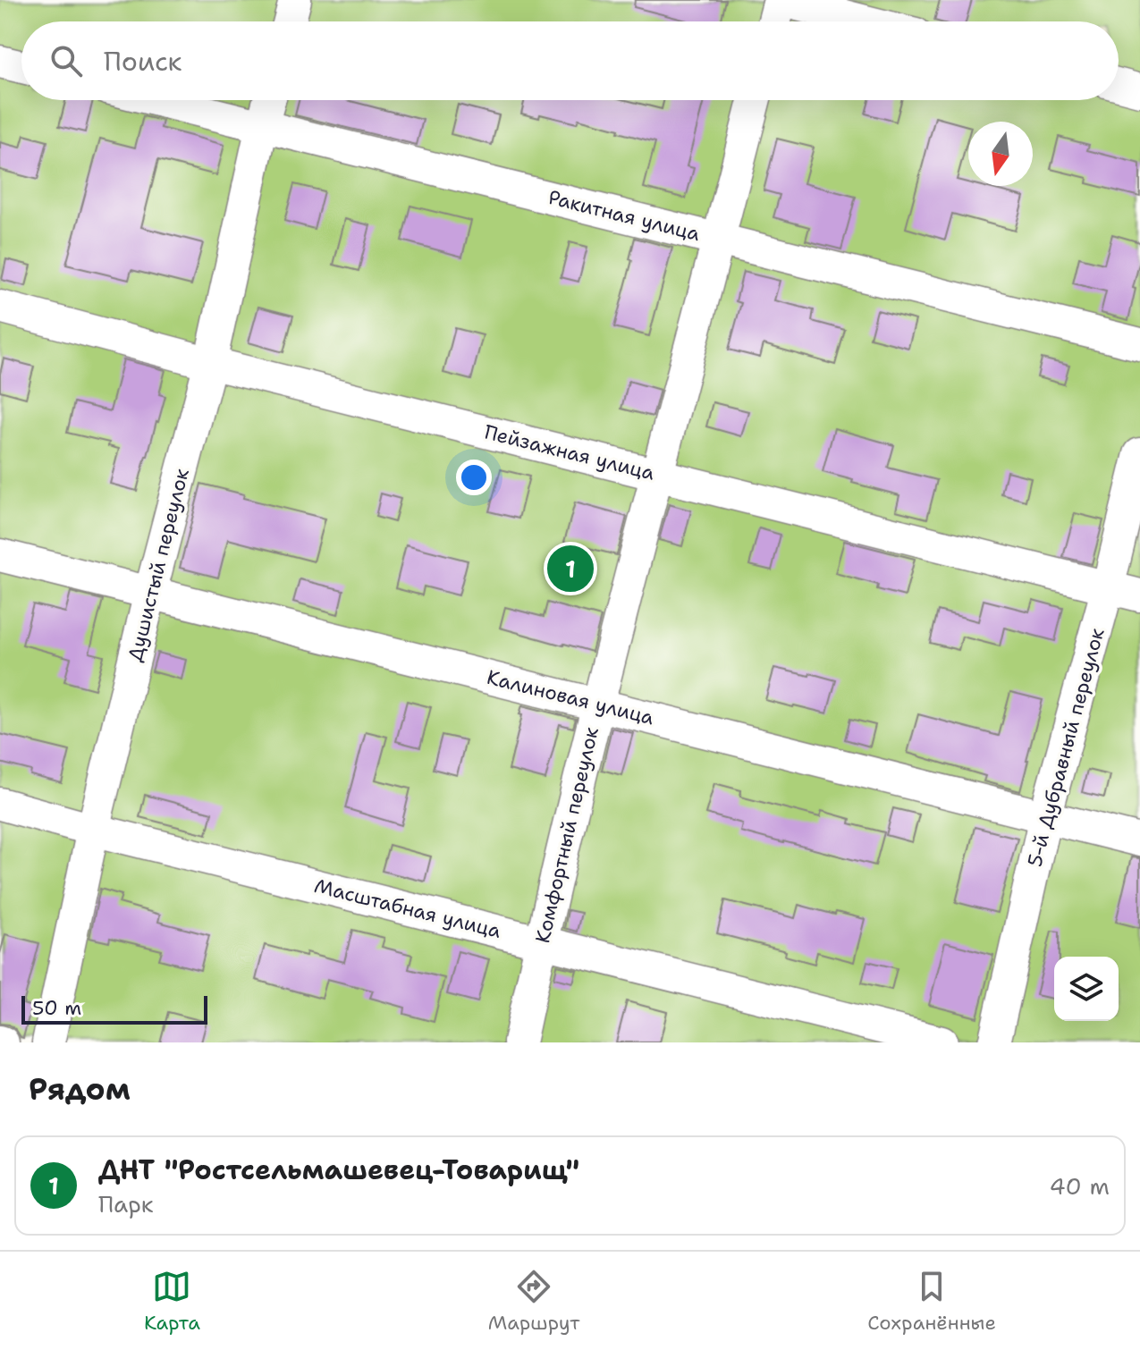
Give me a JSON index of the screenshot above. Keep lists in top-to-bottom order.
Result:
{
  "streets": {
    "lane": [
      "Ракитная улица",
      "Пейзажная улица",
      "Душистый переулок",
      "Калиновая улица",
      "5-й Дубравный переулок",
      "Комфортный переулок",
      "Масштабная улица"
    ]
  },
  "crossings": [
    ["Ракитная улица", "Душистый переулок"],
    ["Ракитная улица", "Комфортный переулок"],
    ["Пейзажная улица", "Душистый переулок"],
    ["Пейзажная улица", "5-й Дубравный переулок"],
    ["Пейзажная улица", "Комфортный переулок"],
    ["Душистый переулок", "Калиновая улица"],
    ["Душистый переулок", "Масштабная улица"],
    ["Калиновая улица", "5-й Дубравный переулок"],
    ["Калиновая улица", "Комфортный переулок"],
    ["Комфортный переулок", "Масштабная улица"]
  ],
  "scale_bar": "50 m",
  "north": "bottom",
  "page": {
    "search": "Поиск",
    "pins": "1",
    "scale": "50 m",
    "heading": "Рядом",
    "list": [
      {
        "mark": "1",
        "name": "ДНТ \"Ростсельмашевец-Товарищ\"",
        "note": "Парк",
        "value": "40 m"
      }
    ],
    "nav": ["Карта", "Маршрут", "Сохранённые"]
  }
}
